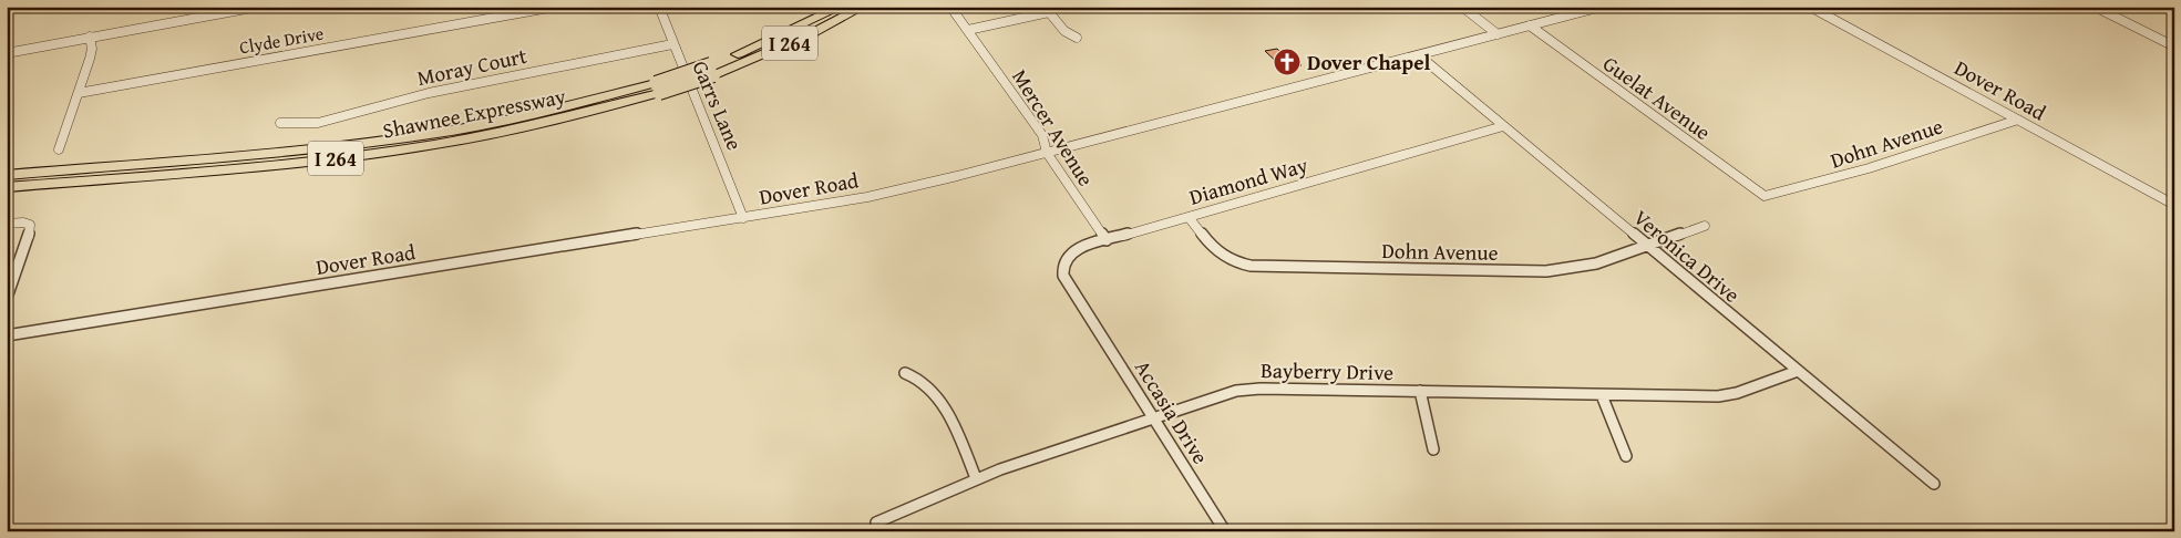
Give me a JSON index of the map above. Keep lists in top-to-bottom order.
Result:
{
  "streets": {
    "highway": ["I 264", "Shawnee Expressway"],
    "street": [
      "Clyde Drive",
      "Moray Court",
      "Dover Road",
      "Guelat Avenue",
      "Garrs Lane",
      "Mercer Avenue",
      "Dohn Avenue",
      "Diamond Way",
      "Veronica Drive",
      "Bayberry Drive",
      "Accasia Drive"
    ]
  },
  "crossings": [
    ["Moray Court", "Garrs Lane"],
    ["Dover Road", "Guelat Avenue"],
    ["Dover Road", "Garrs Lane"],
    ["Dover Road", "Mercer Avenue"],
    ["Dover Road", "Dohn Avenue"],
    ["Dover Road", "Veronica Drive"],
    ["Guelat Avenue", "Dohn Avenue"],
    ["Mercer Avenue", "Diamond Way"],
    ["Dohn Avenue", "Diamond Way"],
    ["Dohn Avenue", "Veronica Drive"],
    ["Diamond Way", "Veronica Drive"],
    ["Diamond Way", "Accasia Drive"],
    ["Veronica Drive", "Bayberry Drive"],
    ["Bayberry Drive", "Accasia Drive"]
  ],
  "places": {
    "church": ["Dover Chapel"]
  }
}
